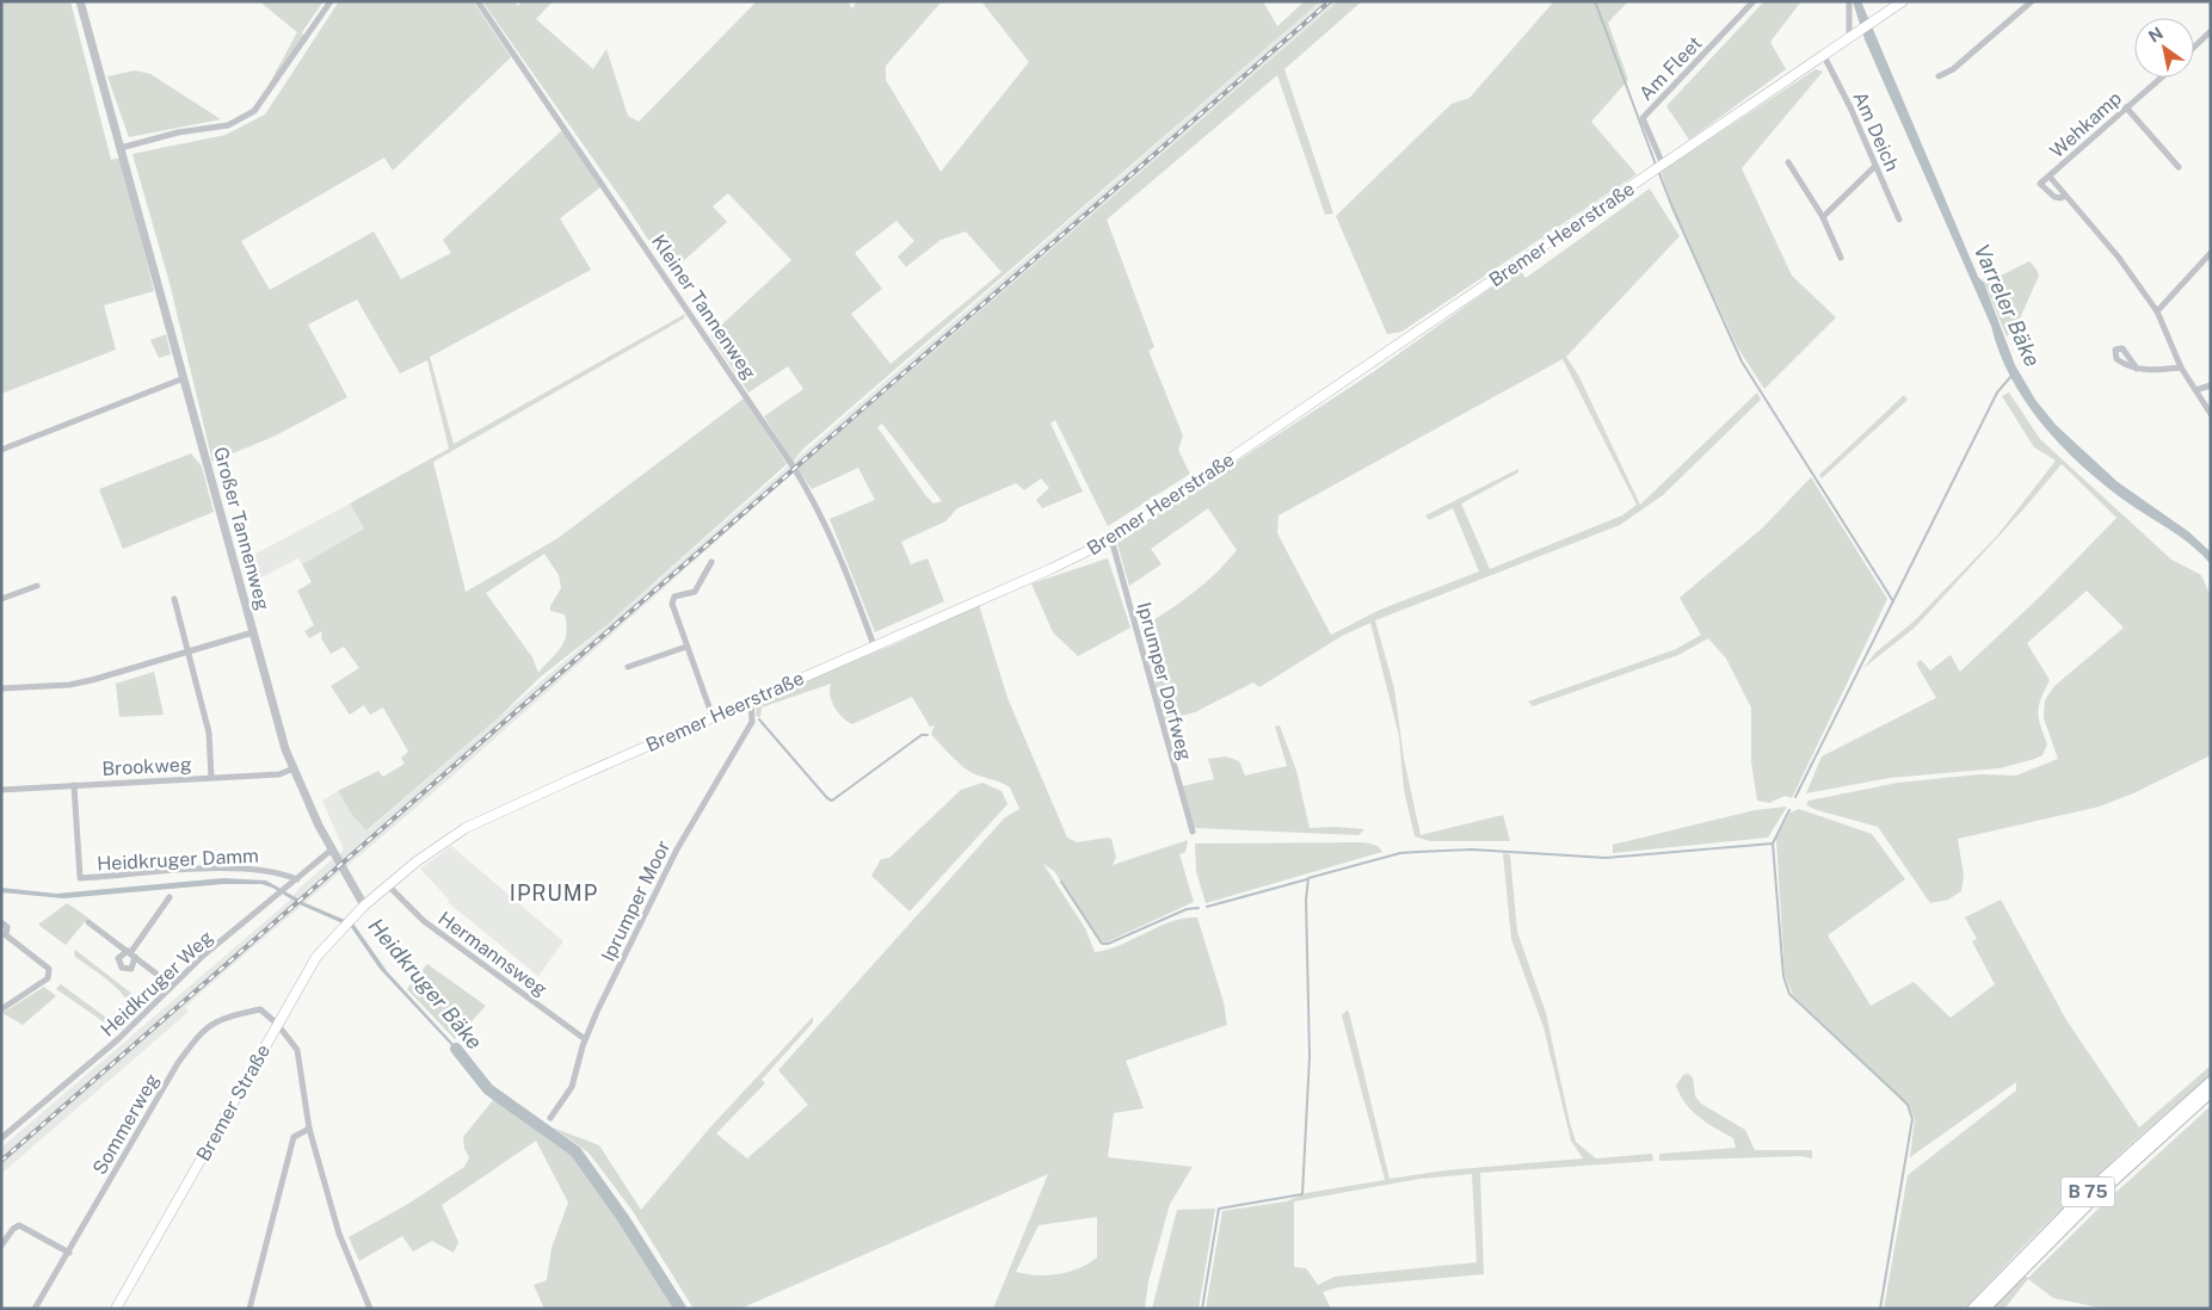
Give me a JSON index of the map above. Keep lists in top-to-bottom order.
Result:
{
  "streets": {
    "highway": ["B 75"],
    "main road": ["Bremer Heerstraße", "Bremer Straße"],
    "street": [
      "Am Fleet",
      "Wehkamp",
      "Am Deich",
      "Kleiner Tannenweg",
      "Großer Tannenweg",
      "Iprumper Dorfweg",
      "Brookweg",
      "Heidkruger Damm",
      "Iprumper Moor",
      "Hermannsweg",
      "Heidkruger Weg",
      "Sommerweg"
    ]
  },
  "crossings": [
    ["Am Fleet", "Bremer Heerstraße"],
    ["Am Deich", "Bremer Heerstraße"],
    ["Bremer Heerstraße", "Kleiner Tannenweg"],
    ["Bremer Heerstraße", "Großer Tannenweg"],
    ["Bremer Heerstraße", "Iprumper Dorfweg"],
    ["Bremer Heerstraße", "Iprumper Moor"],
    ["Bremer Heerstraße", "Hermannsweg"],
    ["Bremer Heerstraße", "Bremer Straße"],
    ["Großer Tannenweg", "Brookweg"],
    ["Großer Tannenweg", "Heidkruger Weg"],
    ["Großer Tannenweg", "Bremer Straße"],
    ["Brookweg", "Heidkruger Damm"],
    ["Heidkruger Damm", "Heidkruger Weg"],
    ["Iprumper Moor", "Hermannsweg"],
    ["Bremer Straße", "Sommerweg"]
  ],
  "districts": ["IPRUMP"],
  "water": ["Varreler Bäke", "Heidkruger Bäke"],
  "north": "top left"
}
